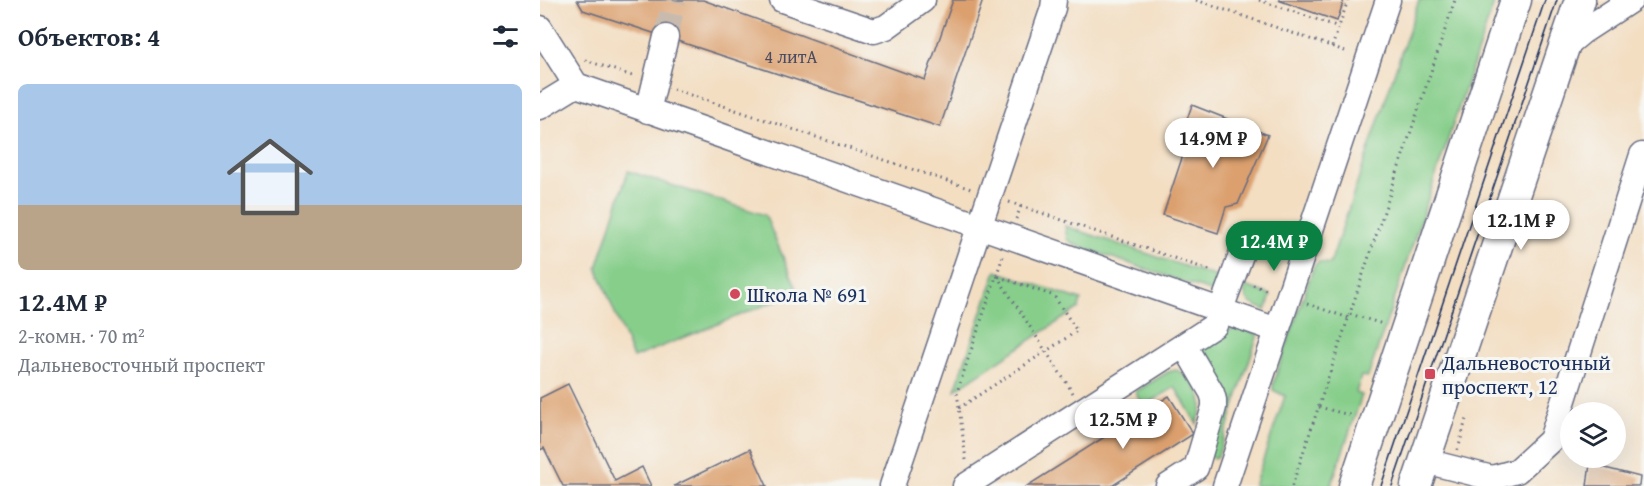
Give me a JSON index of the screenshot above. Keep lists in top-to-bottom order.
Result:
{
  "places": {
    "other": ["Школа № 691"],
    "transit": ["Дальневосточный проспект, 12"]
  },
  "house_numbers": ["4 литА"],
  "page": {
    "heading": "Объектов: 4",
    "list": [
      {
        "name": "12.4M ₽",
        "note": "2-комн. · 70 m² · Дальневосточный проспект"
      }
    ],
    "price": [
      "14.9M ₽",
      "12.1M ₽",
      "12.4M ₽",
      "12.5M ₽"
    ]
  }
}
